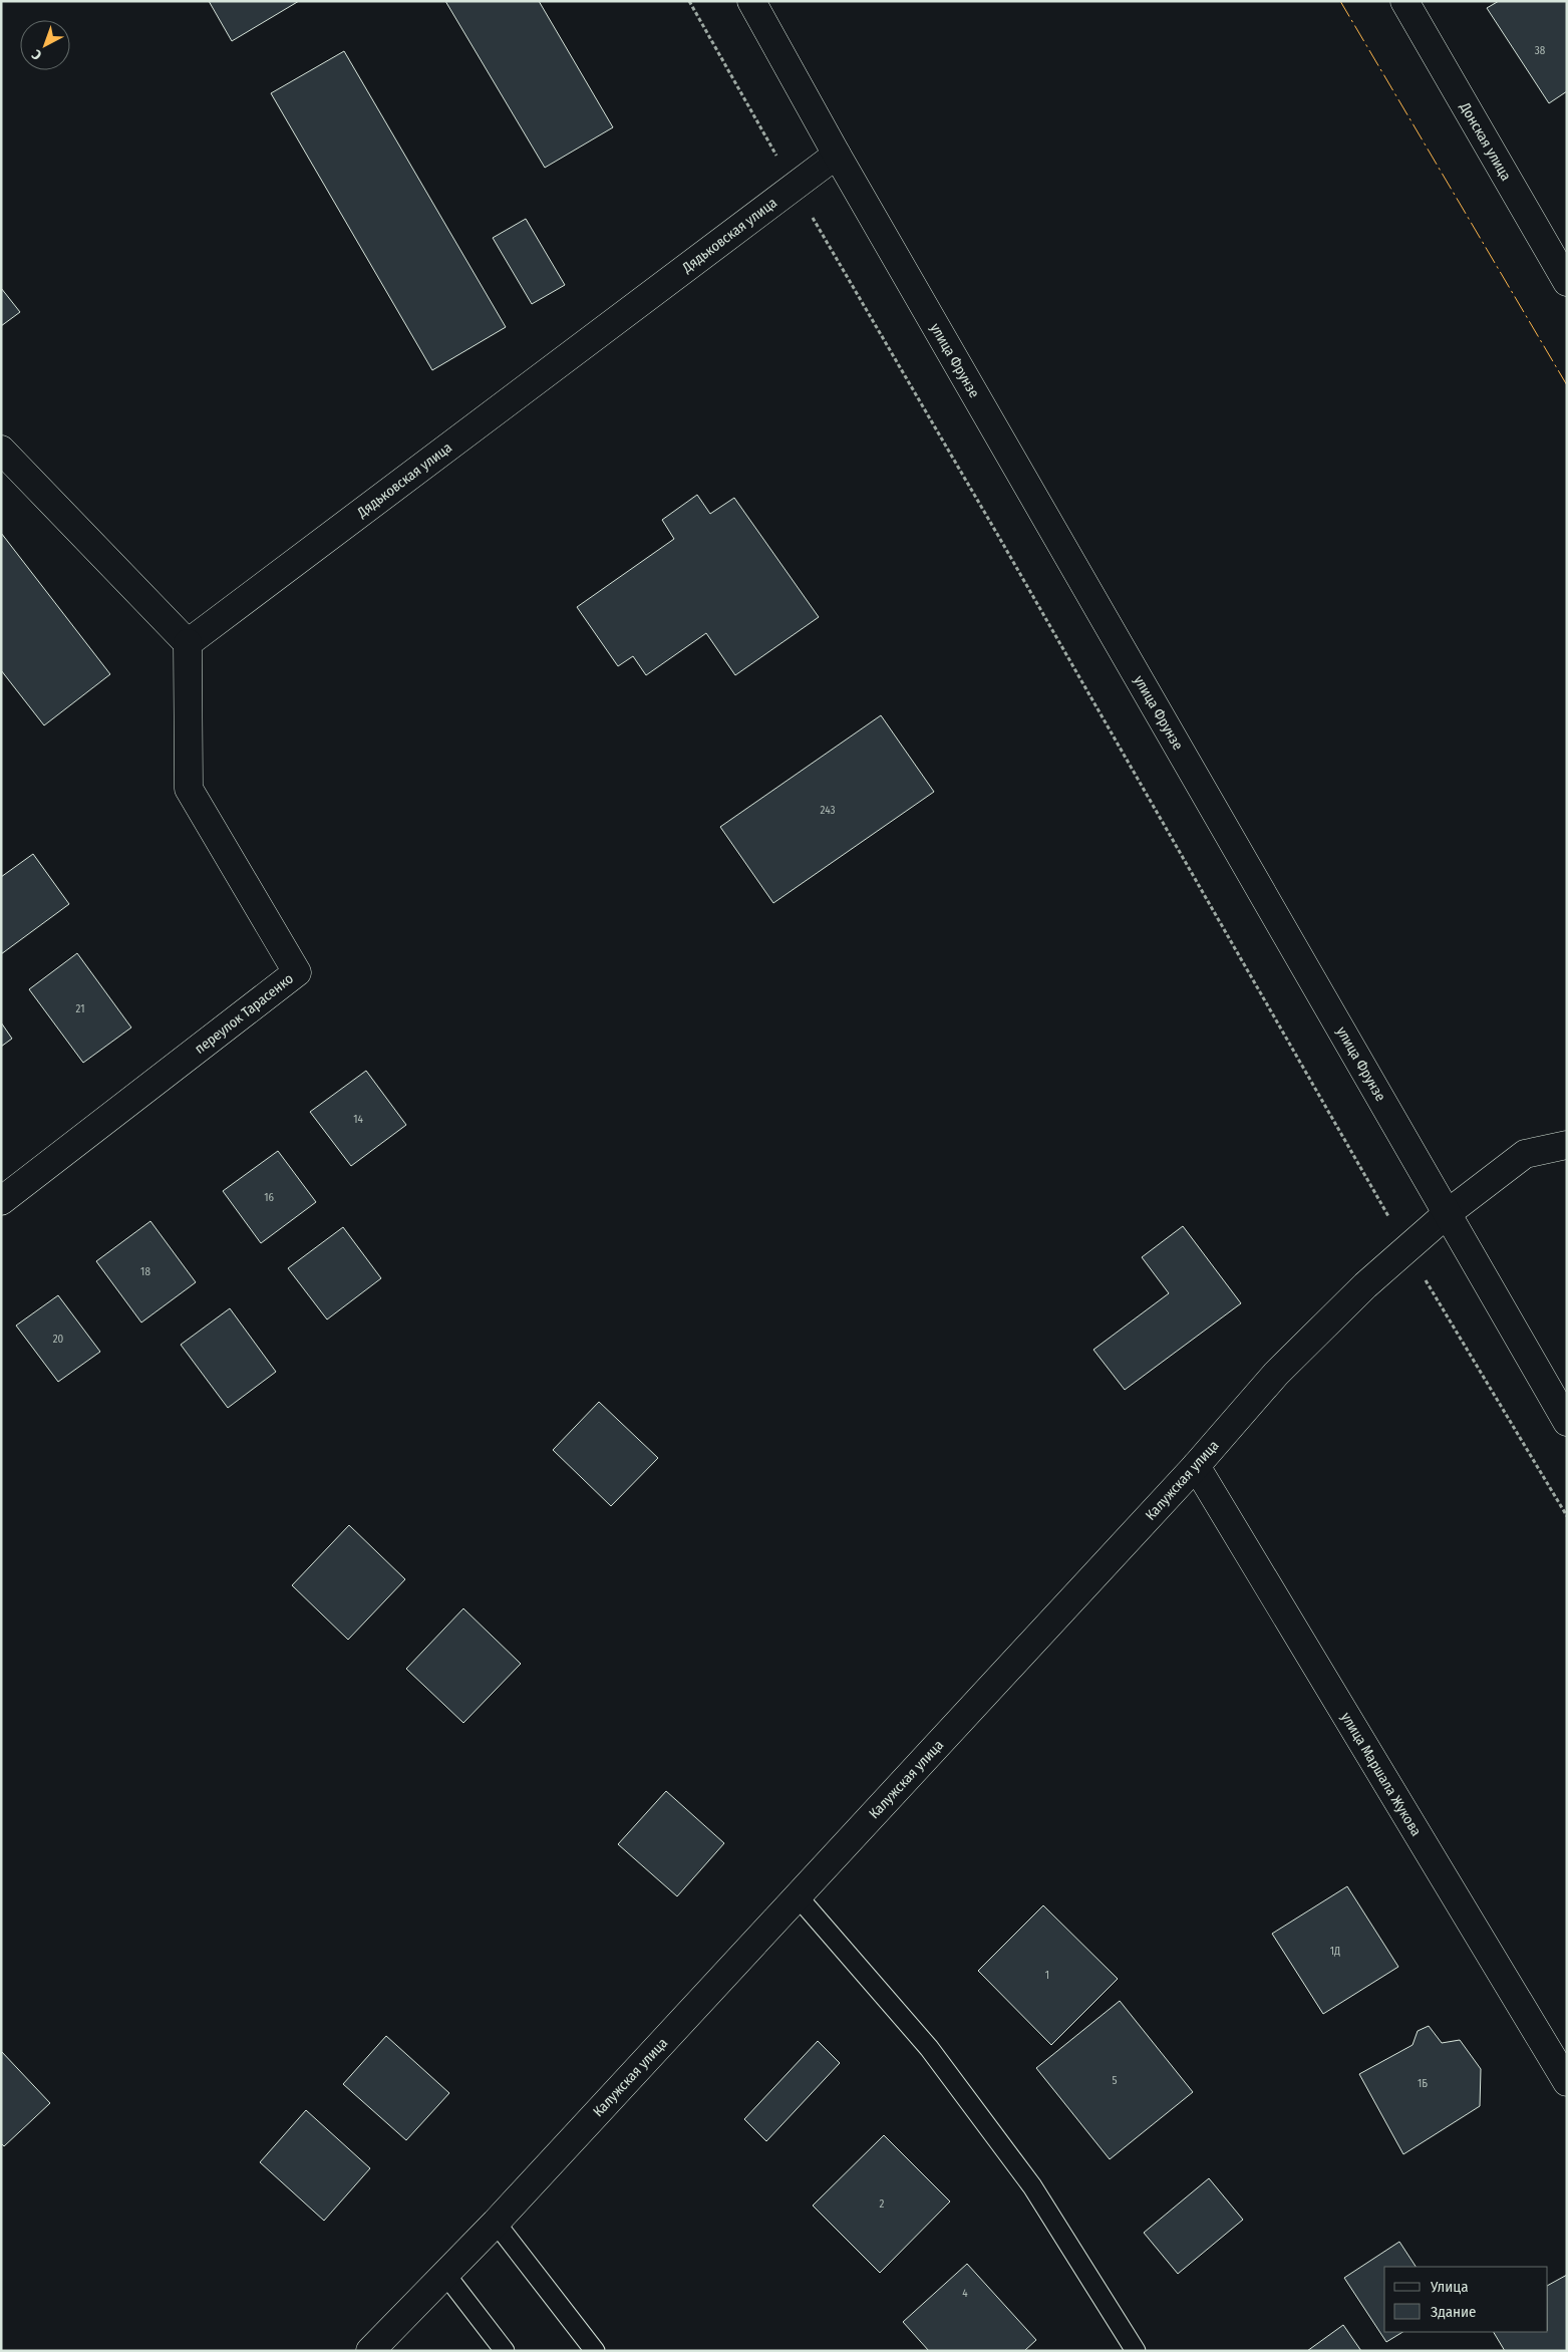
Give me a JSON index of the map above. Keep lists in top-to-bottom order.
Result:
{
  "streets": {
    "street": [
      "Донская улица",
      "Дядьковская улица",
      "улица Фрунзе",
      "переулок Тарасенко",
      "Калужская улица",
      "улица Маршала Жукова"
    ]
  },
  "crossings": [
    ["Дядьковская улица", "улица Фрунзе"],
    ["Дядьковская улица", "переулок Тарасенко"],
    ["улица Фрунзе", "Калужская улица"],
    ["Калужская улица", "улица Маршала Жукова"]
  ],
  "house_numbers": [
    "38",
    "243",
    "21",
    "14",
    "16",
    "18",
    "20",
    "1Д",
    "1",
    "5",
    "1Б",
    "2",
    "4"
  ],
  "legend": ["Улица", "Здание"],
  "north": "bottom left"
}
